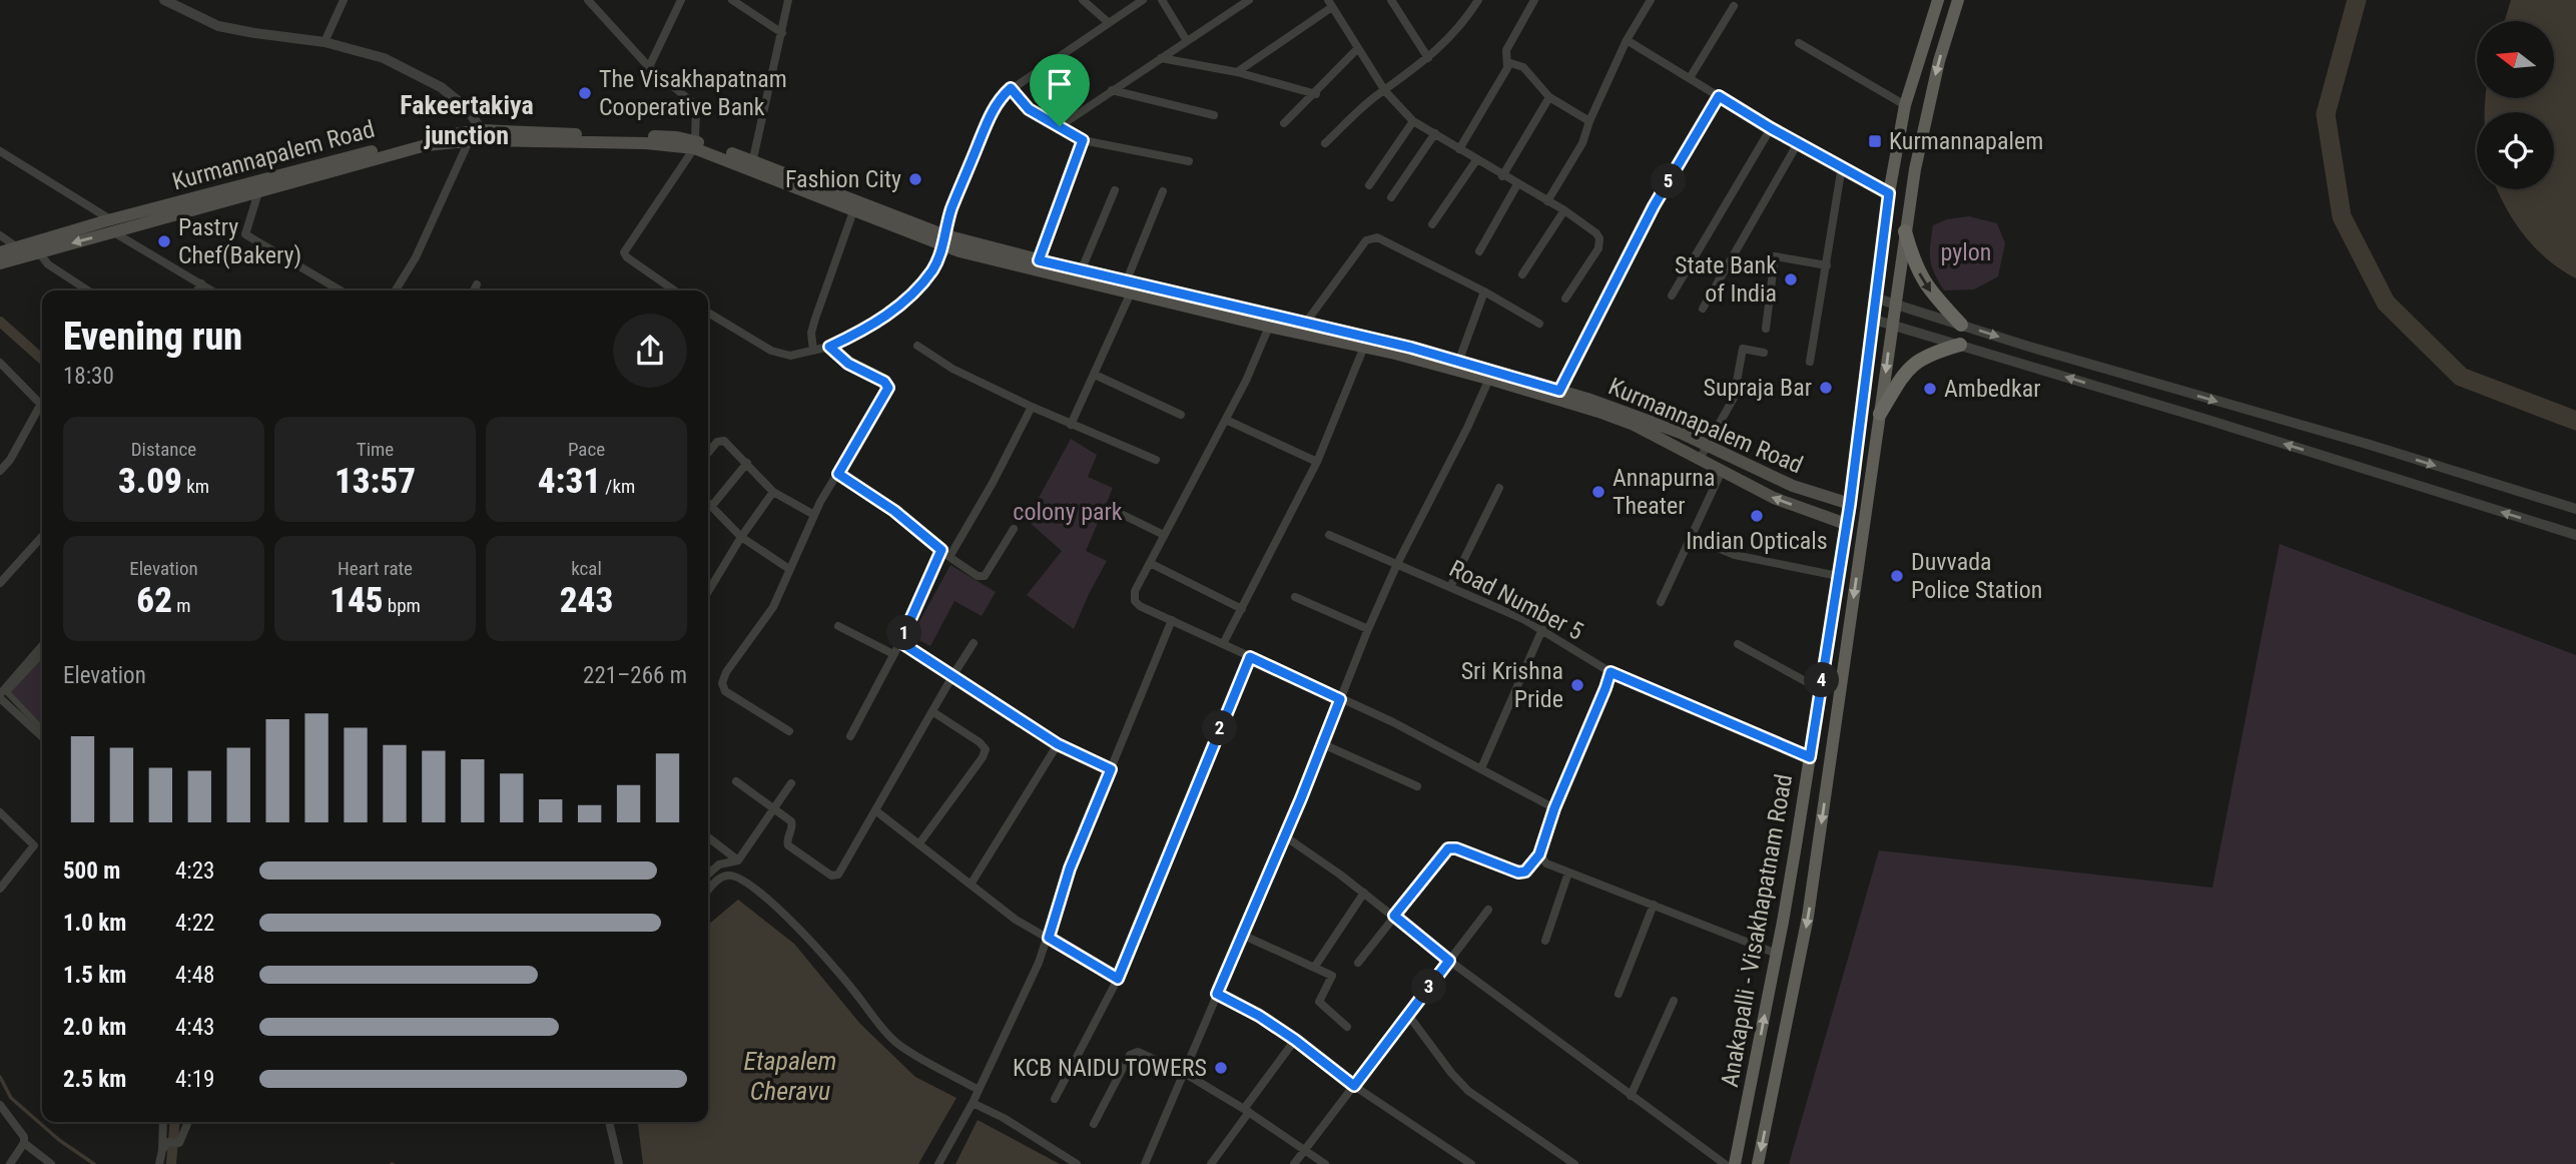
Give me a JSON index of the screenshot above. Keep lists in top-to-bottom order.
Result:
{
  "streets": {
    "main road": ["Kurmannapalem Road", "Anakapalli - Visakhapatnam Road"],
    "street": ["Road Number 5"]
  },
  "crossings": [
    ["Kurmannapalem Road", "Anakapalli - Visakhapatnam Road"],
    ["Road Number 5", "Anakapalli - Visakhapatnam Road"]
  ],
  "districts": ["Fakeertakiya junction"],
  "water": ["Etapalem Cheravu"],
  "parks": ["pylon", "colony park"],
  "places": {
    "other": [
      "The Visakhapatnam Cooperative Bank",
      "Fashion City",
      "Pastry Chef(Bakery)",
      "State Bank of India",
      "Supraja Bar",
      "Ambedkar",
      "Annapurna Theater",
      "Indian Opticals",
      "Duvvada Police Station",
      "Sri Krishna Pride",
      "KCB NAIDU TOWERS"
    ],
    "transit": ["Kurmannapalem"]
  },
  "north": "left",
  "page": {
    "pins": [
      "5",
      "1",
      "4",
      "2",
      "3"
    ],
    "heading": ["Evening run", "18:30"],
    "stats": [
      ["Distance", "3.09 km"],
      ["Time", "13:57"],
      ["Pace", "4:31 /km"],
      ["Elevation", "62 m"],
      ["Heart rate", "145 bpm"],
      ["kcal", "243"]
    ],
    "chart": ["Elevation", "221–266 m"],
    "list": [
      {
        "name": "500 m",
        "note": "4:23"
      },
      {
        "name": "1.0 km",
        "note": "4:22"
      },
      {
        "name": "1.5 km",
        "note": "4:48"
      },
      {
        "name": "2.0 km",
        "note": "4:43"
      },
      {
        "name": "2.5 km",
        "note": "4:19"
      }
    ]
  }
}
